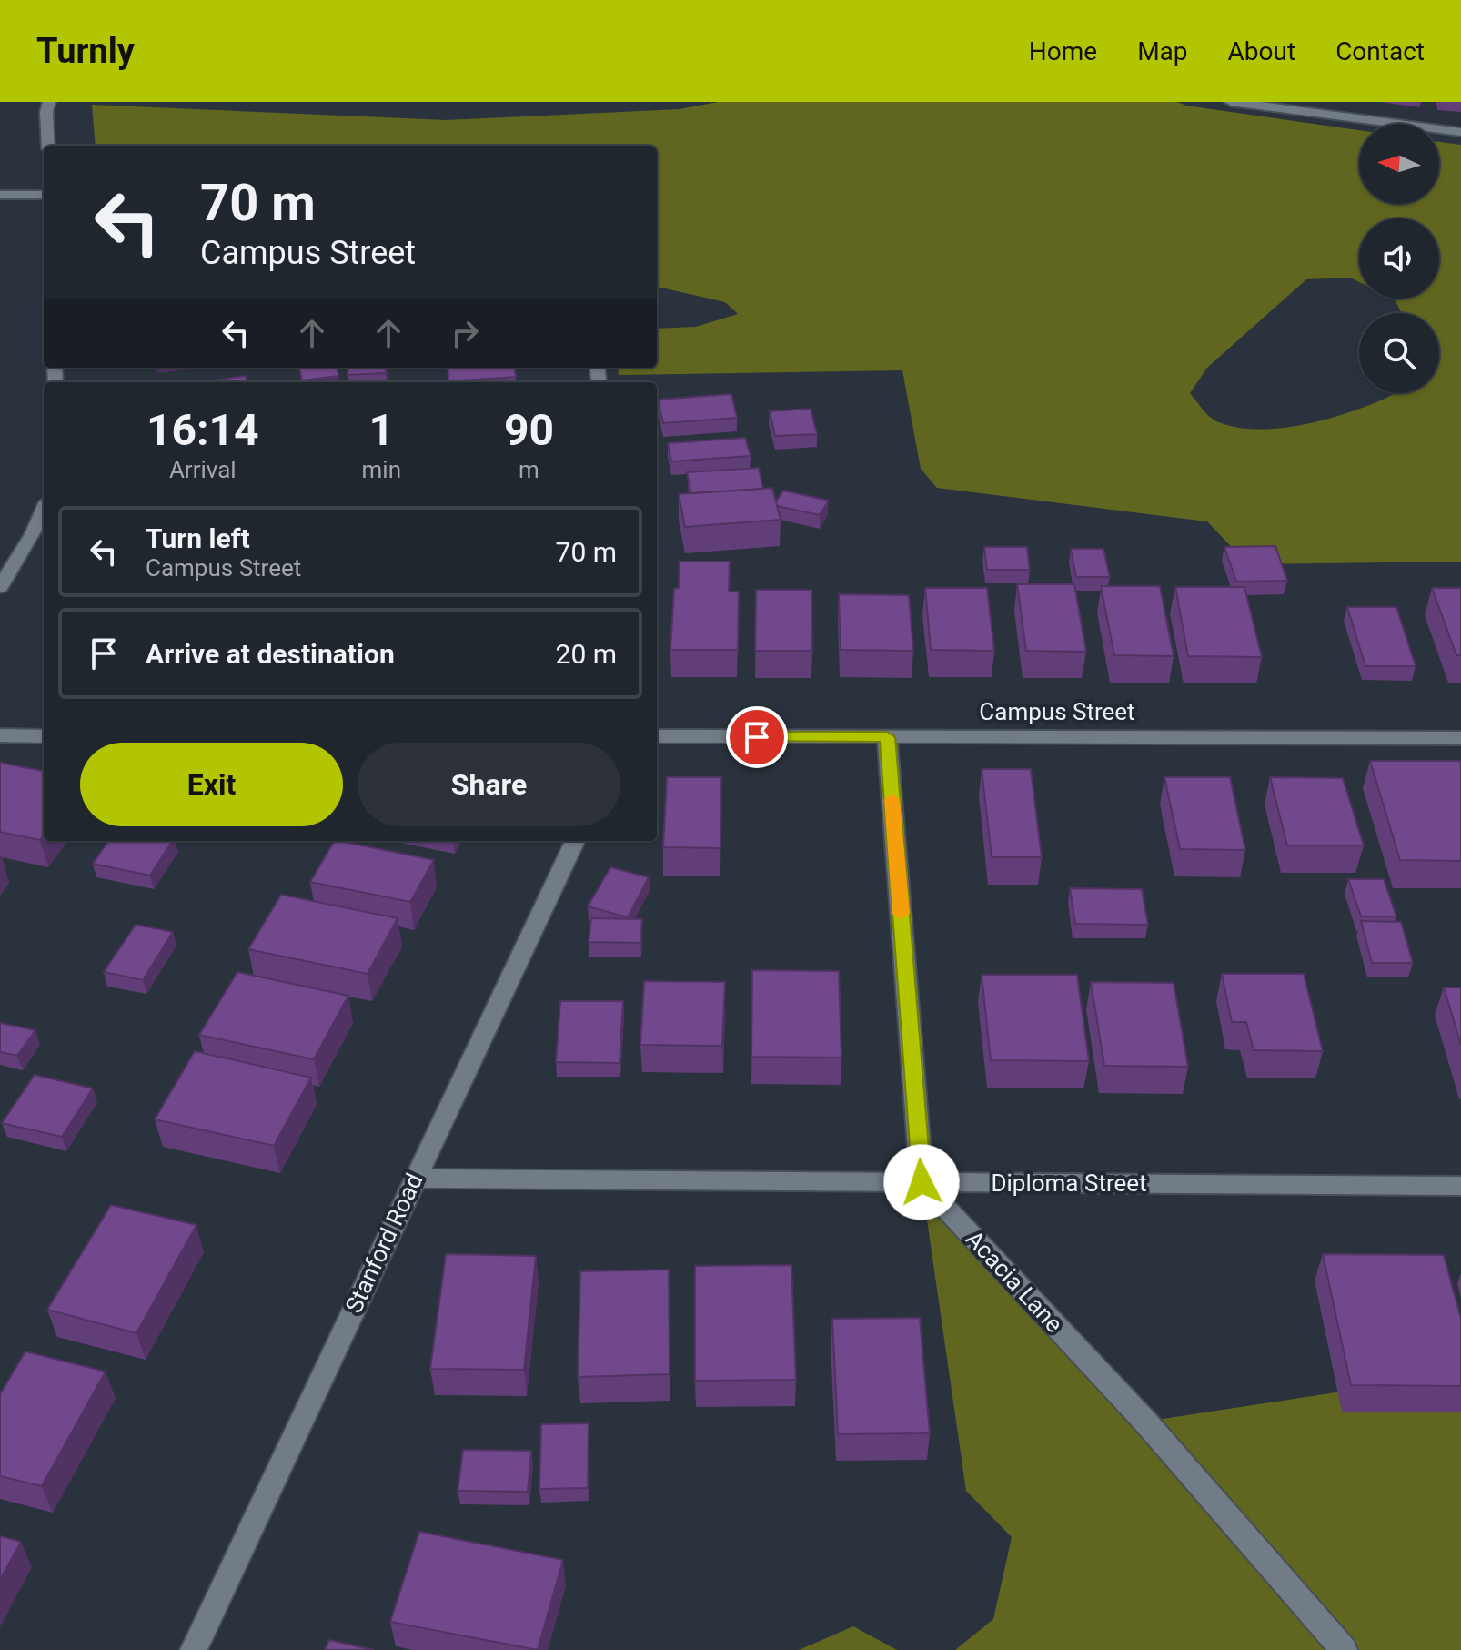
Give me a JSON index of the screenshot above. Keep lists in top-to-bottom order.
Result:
{
  "streets": {
    "street": [
      "Campus Street",
      "Diploma Street",
      "Stanford Road",
      "Acacia Lane"
    ]
  },
  "crossings": [
    ["Diploma Street", "Stanford Road"],
    ["Diploma Street", "Acacia Lane"]
  ],
  "north": "left",
  "page": {
    "header": "Turnly",
    "nav": [
      "Home",
      "Map",
      "About",
      "Contact"
    ],
    "turn": ["70 m", "Campus Street"],
    "eta": [
      "16:14",
      "Arrival",
      "1",
      "min",
      "90",
      "m"
    ],
    "list": [
      {
        "name": "Turn left",
        "note": "Campus Street",
        "value": "70 m"
      },
      {
        "name": "Arrive at destination",
        "value": "20 m"
      }
    ],
    "buttons": ["Exit", "Share"]
  }
}
